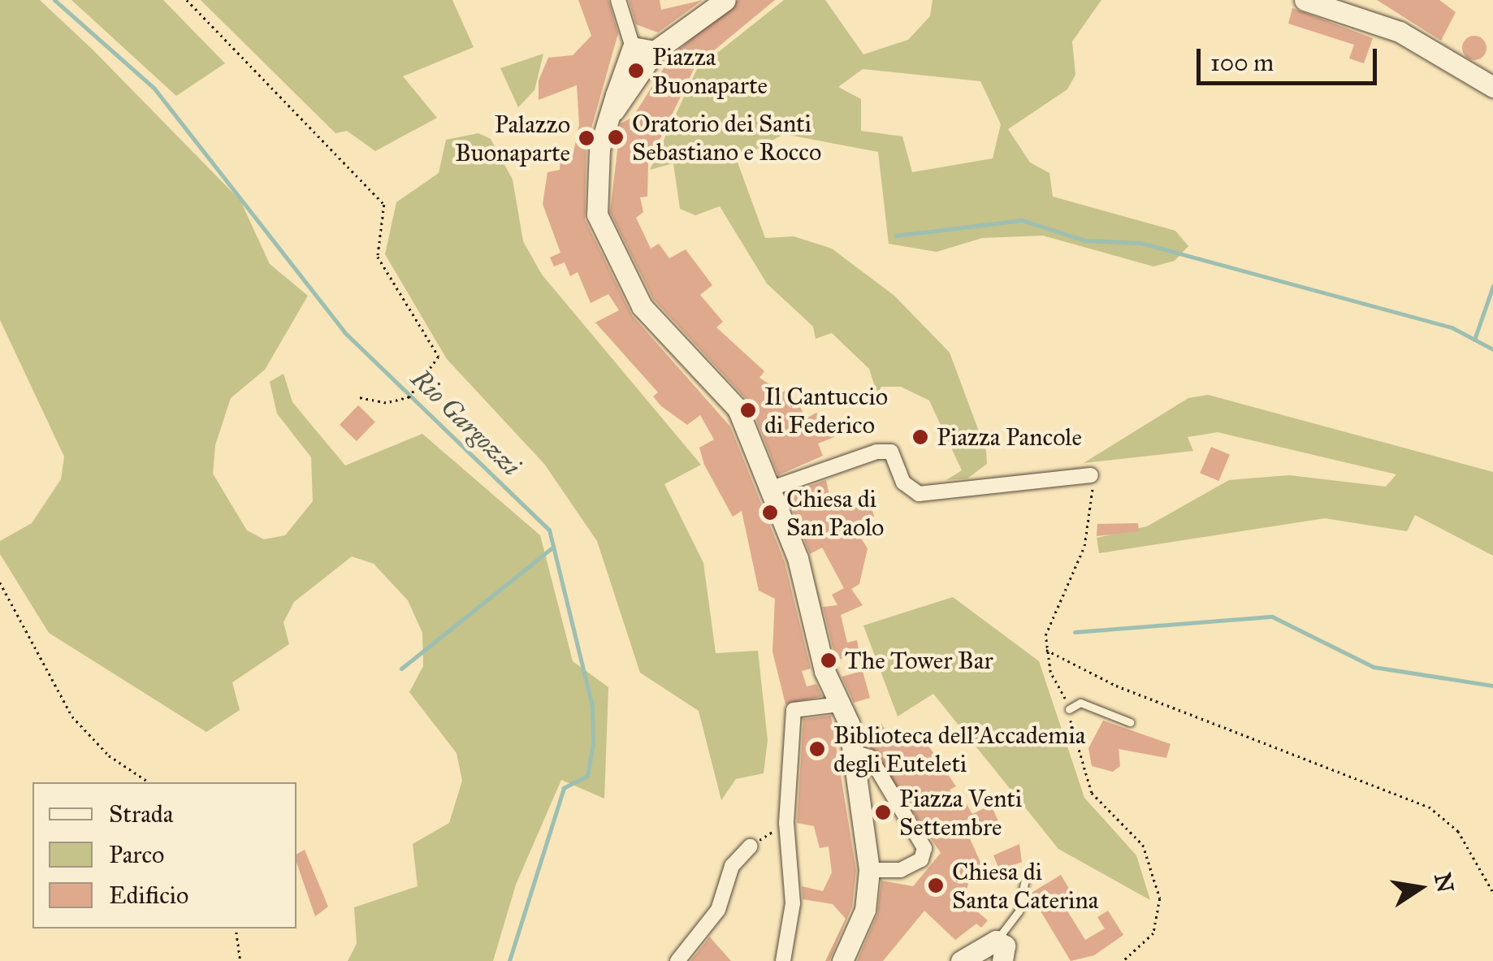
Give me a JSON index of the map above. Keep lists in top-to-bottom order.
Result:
{
  "water": ["Rio Gargozzi"],
  "places": [
    "Piazza Buonaparte",
    "Oratorio dei Santi Sebastiano e Rocco",
    "Palazzo Buonaparte",
    "Il Cantuccio di Federico",
    "Piazza Pancole",
    "Chiesa di San Paolo",
    "The Tower Bar",
    "Biblioteca dell'Accademia degli Euteleti",
    "Piazza Venti Settembre",
    "Chiesa di Santa Caterina"
  ],
  "legend": ["Strada", "Parco", "Edificio"],
  "scale_bar": "100 m",
  "north": "right"
}
